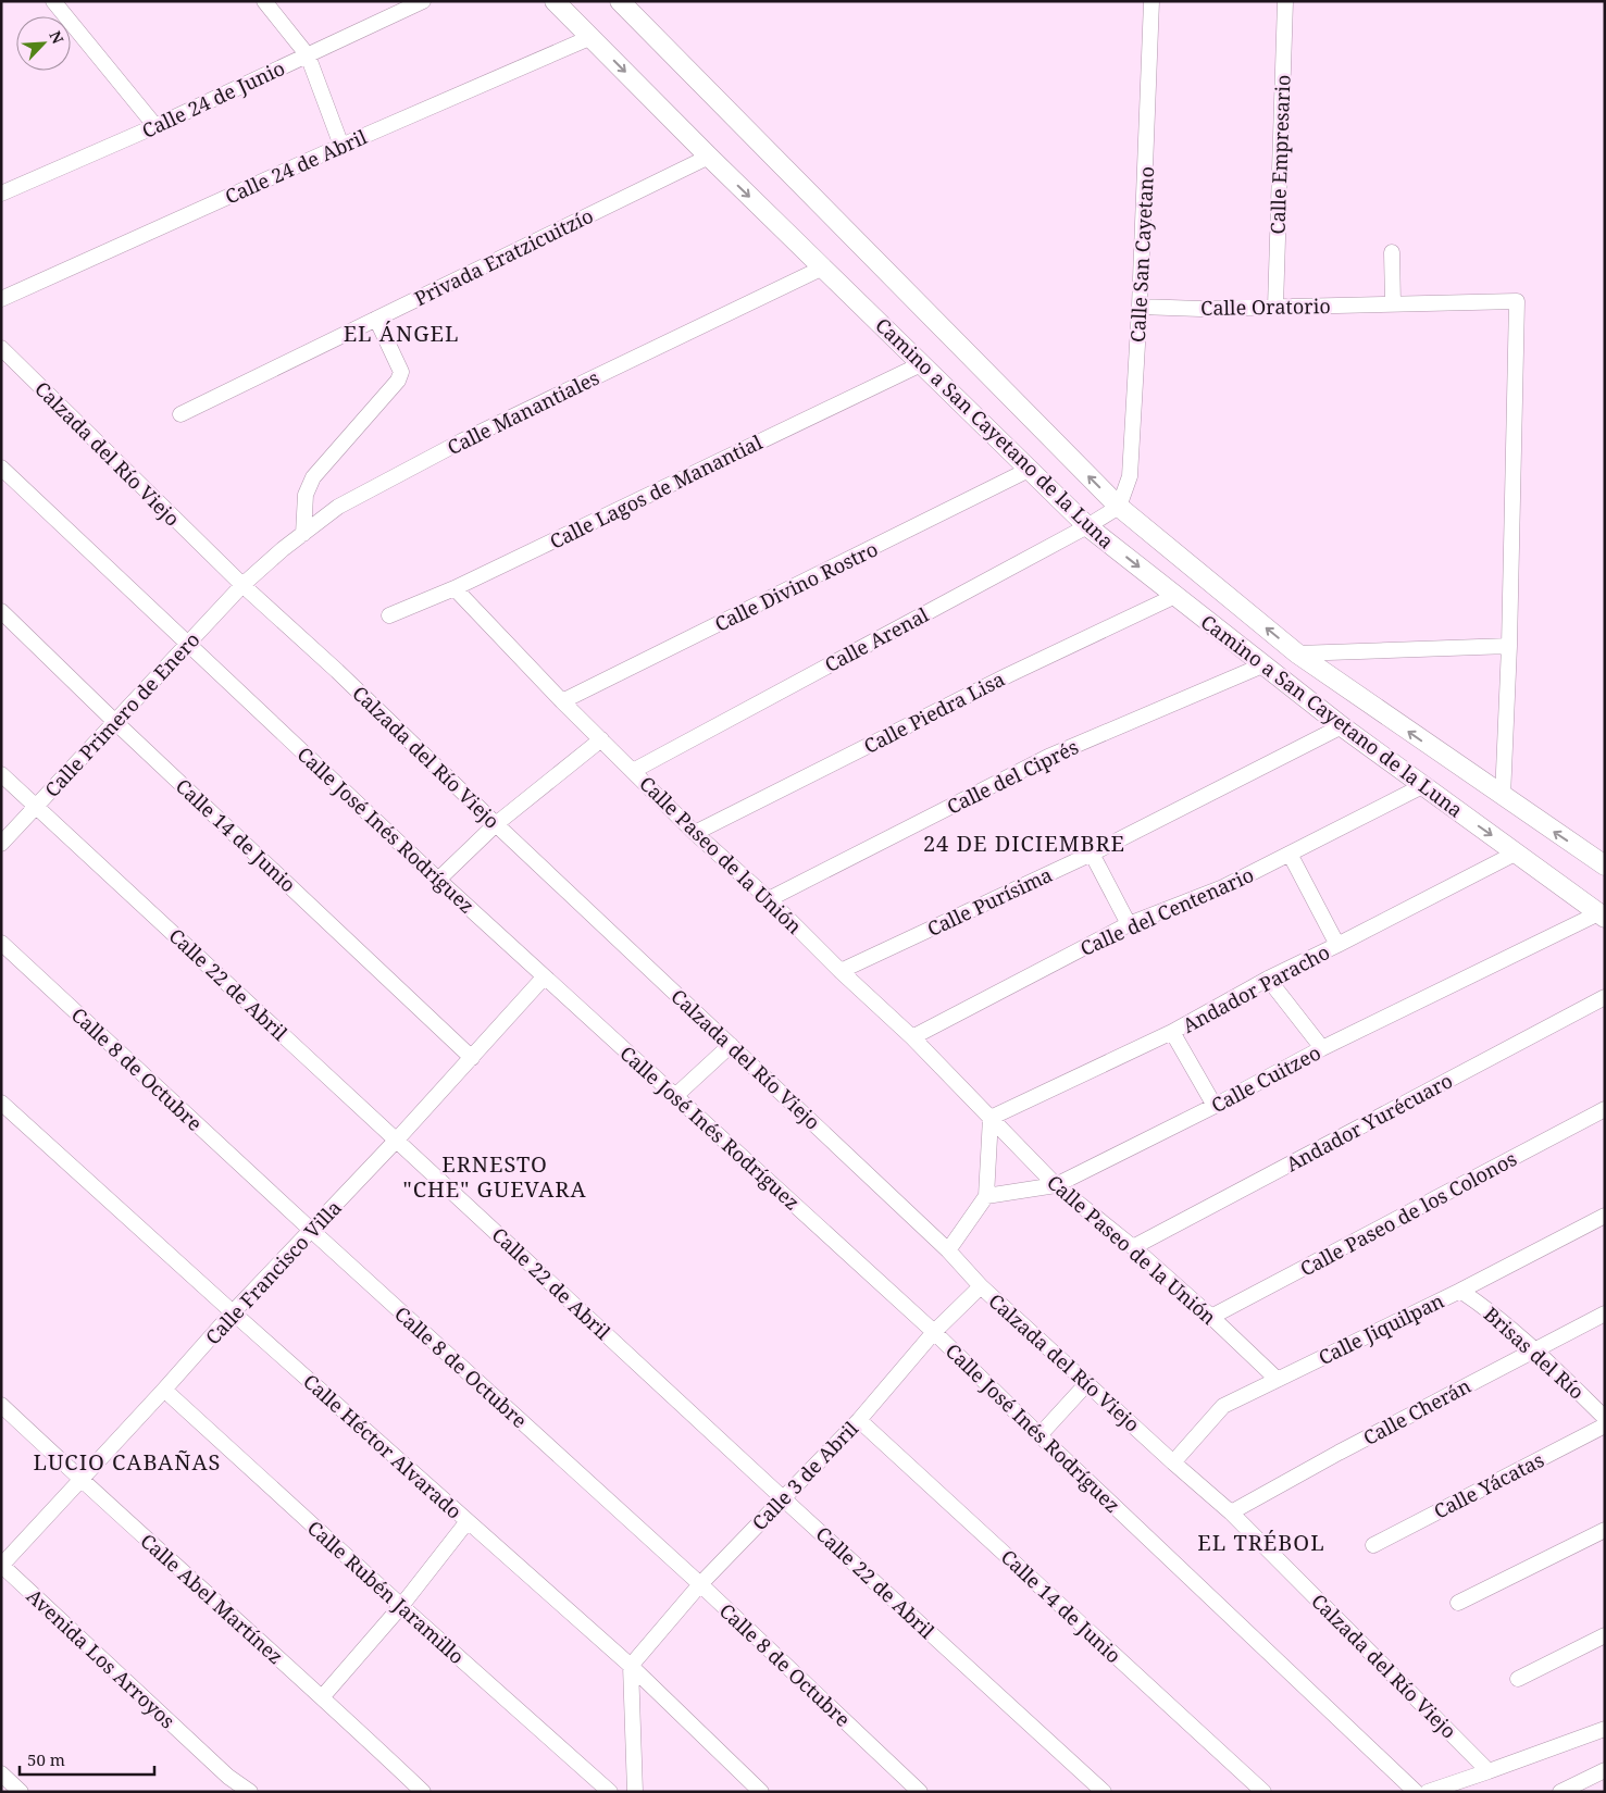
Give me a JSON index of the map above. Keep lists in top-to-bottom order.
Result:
{
  "streets": {
    "street": [
      "Calle 24 de Junio",
      "Calle Empresario",
      "Calle 24 de Abril",
      "Calle San Cayetano",
      "Privada Eratzicuitzío",
      "Calle Oratorio",
      "Calle Manantiales",
      "Camino a San Cayetano de la Luna",
      "Calzada del Río Viejo",
      "Calle Lagos de Manantial",
      "Calle Divino Rostro",
      "Calle Arenal",
      "Calle Piedra Lisa",
      "Calle Primero de Enero",
      "Calle del Ciprés",
      "Calle José Inés Rodríguez",
      "Calle 14 de Junio",
      "Calle Paseo de la Unión",
      "Calle Purísima",
      "Calle del Centenario",
      "Calle 22 de Abril",
      "Andador Paracho",
      "Calle 8 de Octubre",
      "Calle Cuitzeo",
      "Andador Yurécuaro",
      "Calle Paseo de los Colonos",
      "Calle Francisco Villa",
      "Calle Jiquilpan",
      "Brisas del Río",
      "Calle Cherán",
      "Calle Héctor Alvarado",
      "Calle 3 de Abril",
      "Calle Yácatas",
      "Calle Rubén Jaramillo",
      "Calle Abel Martínez",
      "Avenida Los Arroyos"
    ]
  },
  "crossings": [
    ["Calle Empresario", "Calle Oratorio"],
    ["Calle 24 de Abril", "Camino a San Cayetano de la Luna"],
    ["Calle San Cayetano", "Calle Oratorio"],
    ["Calle San Cayetano", "Camino a San Cayetano de la Luna"],
    ["Calle San Cayetano", "Calle Arenal"],
    ["Privada Eratzicuitzío", "Camino a San Cayetano de la Luna"],
    ["Calle Manantiales", "Camino a San Cayetano de la Luna"],
    ["Calle Manantiales", "Calzada del Río Viejo"],
    ["Calle Manantiales", "Calle Primero de Enero"],
    ["Camino a San Cayetano de la Luna", "Calle Lagos de Manantial"],
    ["Camino a San Cayetano de la Luna", "Calle Divino Rostro"],
    ["Camino a San Cayetano de la Luna", "Calle Arenal"],
    ["Camino a San Cayetano de la Luna", "Calle Piedra Lisa"],
    ["Camino a San Cayetano de la Luna", "Calle del Ciprés"],
    ["Camino a San Cayetano de la Luna", "Calle Purísima"],
    ["Camino a San Cayetano de la Luna", "Calle del Centenario"],
    ["Camino a San Cayetano de la Luna", "Andador Paracho"],
    ["Camino a San Cayetano de la Luna", "Calle Cuitzeo"],
    ["Calzada del Río Viejo", "Calle Primero de Enero"],
    ["Calzada del Río Viejo", "Calle Jiquilpan"],
    ["Calzada del Río Viejo", "Calle Cherán"],
    ["Calzada del Río Viejo", "Calle 3 de Abril"],
    ["Calle Lagos de Manantial", "Calle Paseo de la Unión"],
    ["Calle Divino Rostro", "Calle Paseo de la Unión"],
    ["Calle Arenal", "Calle Paseo de la Unión"],
    ["Calle Piedra Lisa", "Calle Paseo de la Unión"],
    ["Calle Primero de Enero", "Calle José Inés Rodríguez"],
    ["Calle Primero de Enero", "Calle 14 de Junio"],
    ["Calle Primero de Enero", "Calle 22 de Abril"],
    ["Calle del Ciprés", "Calle Paseo de la Unión"],
    ["Calle José Inés Rodríguez", "Calle Francisco Villa"],
    ["Calle José Inés Rodríguez", "Calle 3 de Abril"],
    ["Calle 14 de Junio", "Calle Francisco Villa"],
    ["Calle 14 de Junio", "Calle 3 de Abril"],
    ["Calle Paseo de la Unión", "Calle Purísima"],
    ["Calle Paseo de la Unión", "Calle del Centenario"],
    ["Calle Paseo de la Unión", "Andador Paracho"],
    ["Calle Paseo de la Unión", "Calle Cuitzeo"],
    ["Calle Paseo de la Unión", "Andador Yurécuaro"],
    ["Calle Paseo de la Unión", "Calle Paseo de los Colonos"],
    ["Calle Paseo de la Unión", "Calle Jiquilpan"],
    ["Calle 22 de Abril", "Calle Francisco Villa"],
    ["Calle 22 de Abril", "Calle 3 de Abril"],
    ["Calle 8 de Octubre", "Calle Francisco Villa"],
    ["Calle 8 de Octubre", "Calle 3 de Abril"],
    ["Calle Francisco Villa", "Calle Héctor Alvarado"],
    ["Calle Francisco Villa", "Calle Rubén Jaramillo"],
    ["Calle Francisco Villa", "Calle Abel Martínez"],
    ["Calle Francisco Villa", "Avenida Los Arroyos"],
    ["Calle Jiquilpan", "Brisas del Río"],
    ["Brisas del Río", "Calle Cherán"],
    ["Calle Héctor Alvarado", "Calle 3 de Abril"]
  ],
  "districts": [
    "EL ÁNGEL",
    "24 DE DICIEMBRE",
    "ERNESTO \"CHE\" GUEVARA",
    "LUCIO CABAÑAS",
    "EL TRÉBOL"
  ],
  "scale_bar": "50 m",
  "north": "top right"
}
